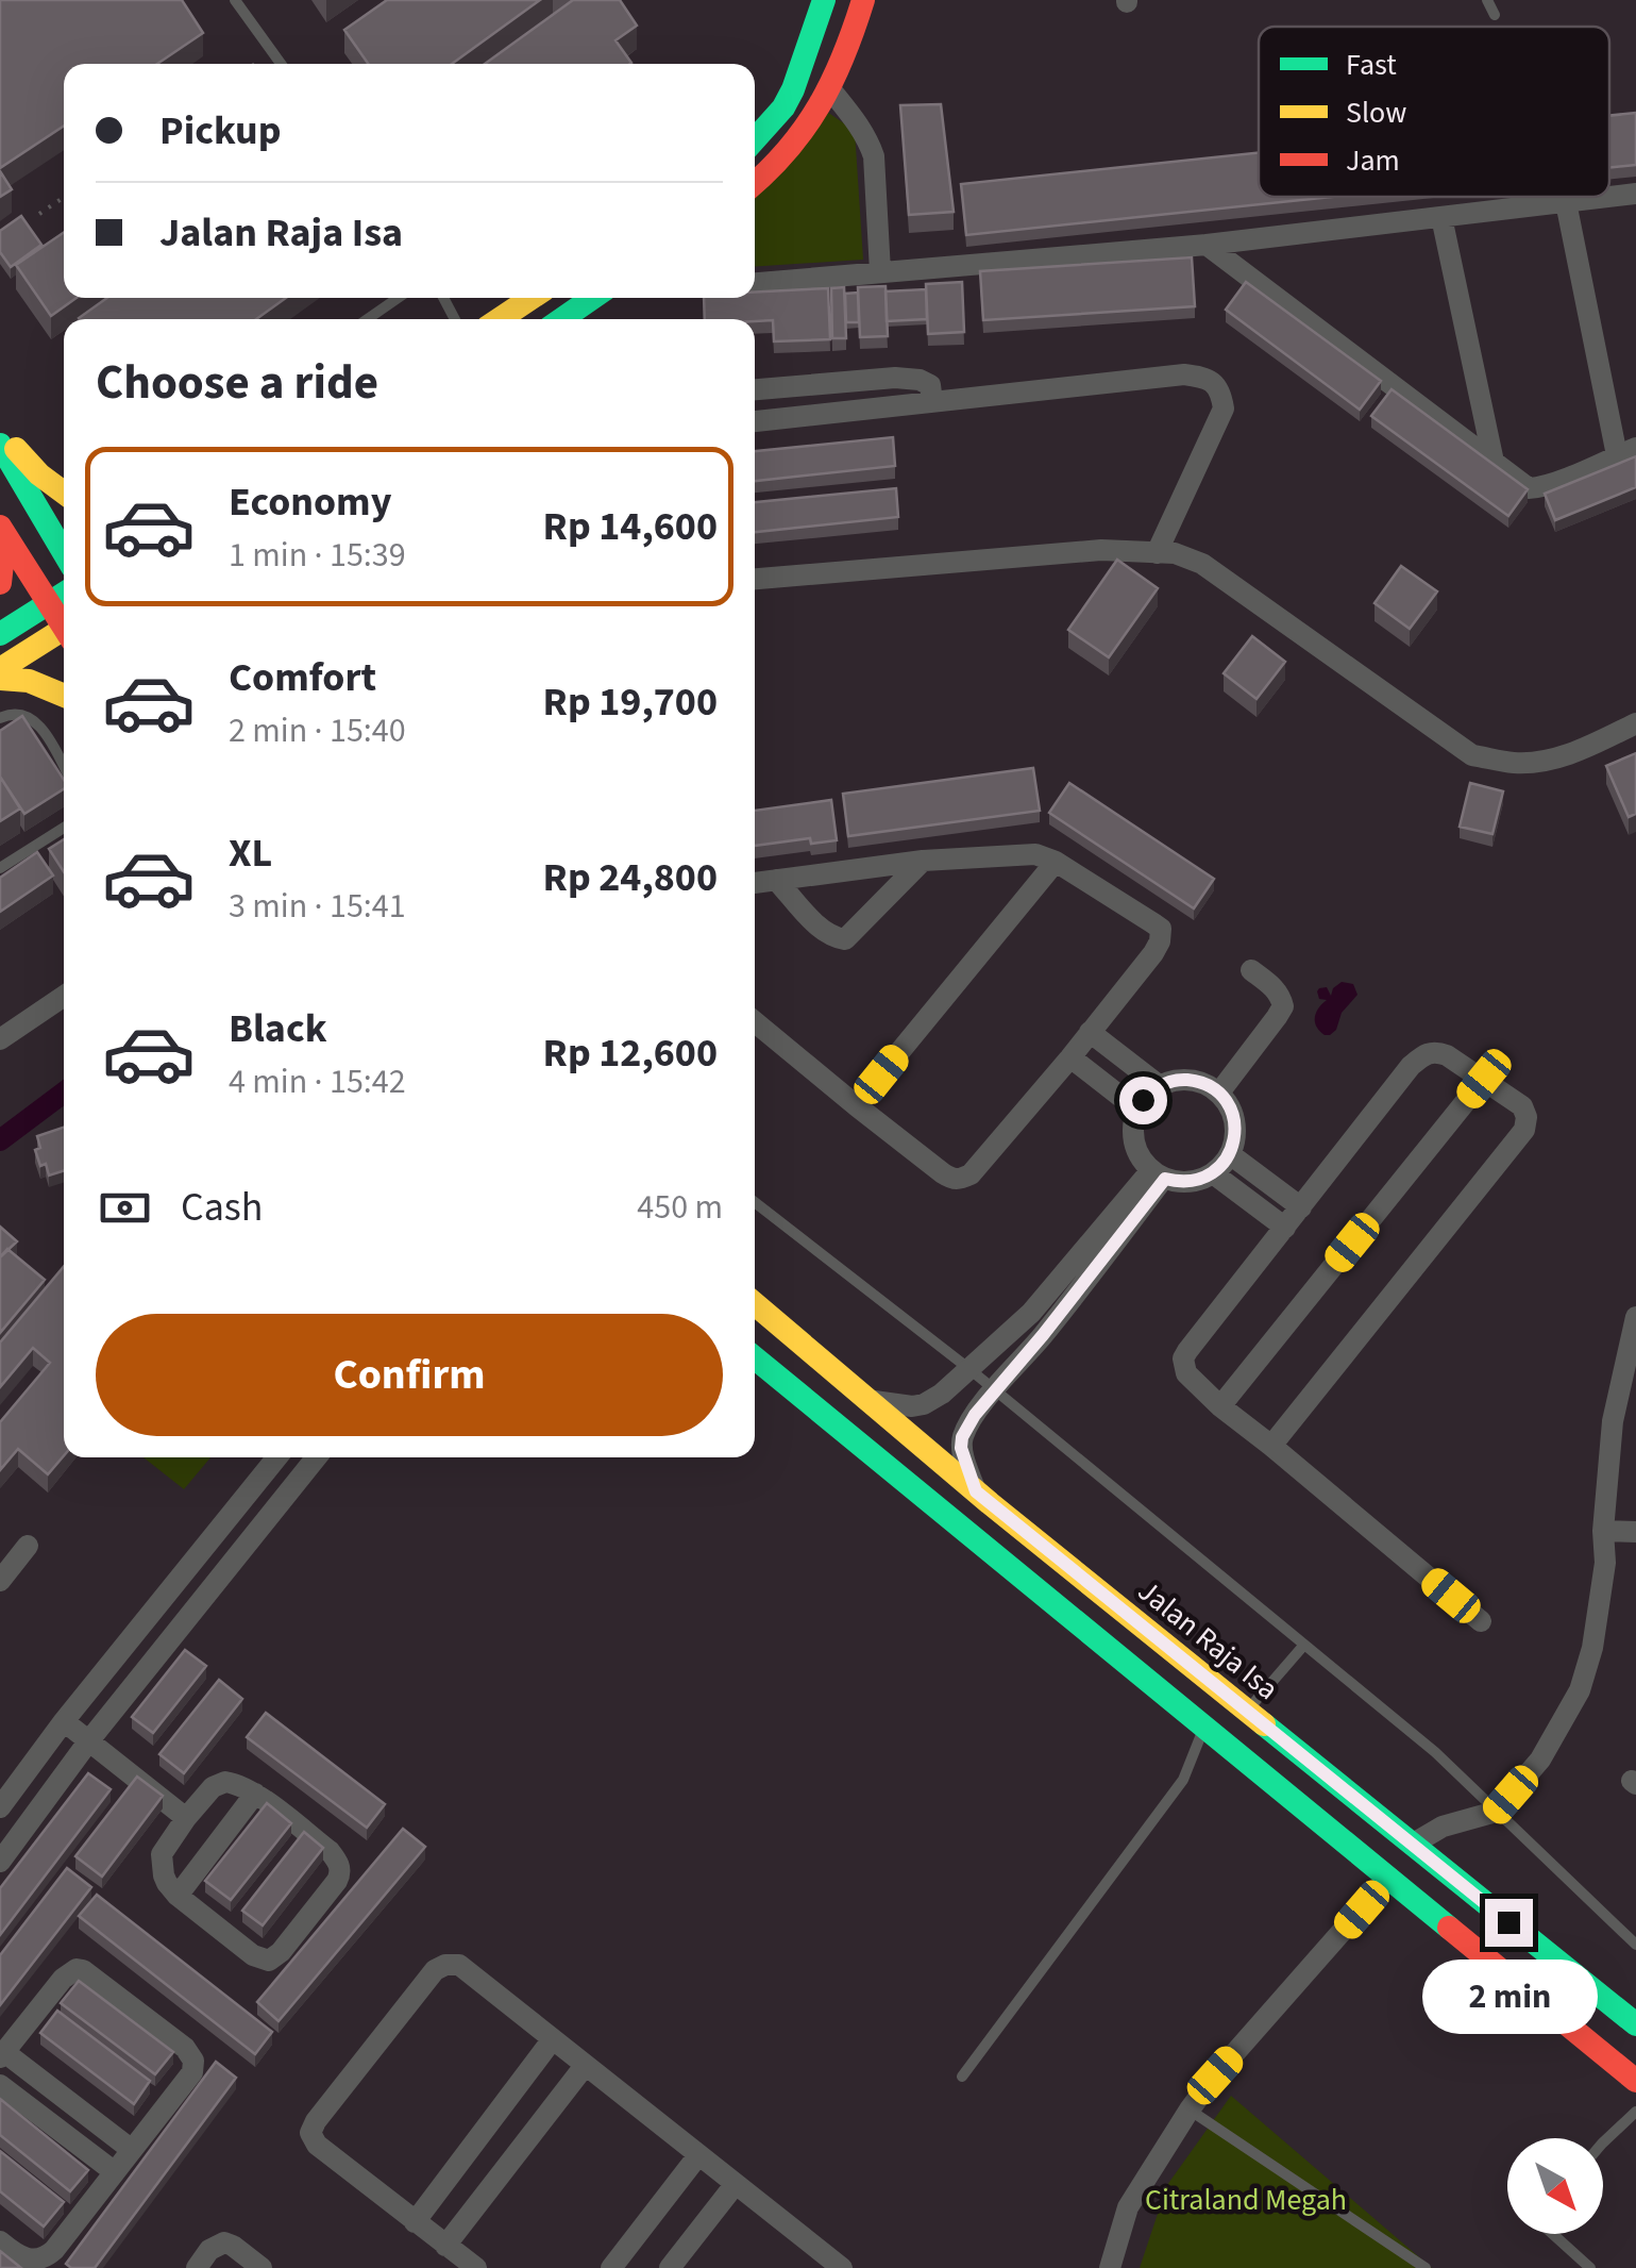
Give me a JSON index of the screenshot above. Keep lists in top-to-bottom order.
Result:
{
  "streets": {
    "main road": ["Jalan Raja Isa"]
  },
  "parks": ["Citraland Megah"],
  "legend": ["Fast", "Slow", "Jam"],
  "north": "bottom right",
  "page": {
    "banner": ["Pickup", "Jalan Raja Isa"],
    "heading": "Choose a ride",
    "list": [
      {
        "name": "Economy",
        "note": "1 min · 15:39",
        "value": "Rp 14,600"
      },
      {
        "name": "Comfort",
        "note": "2 min · 15:40",
        "value": "Rp 19,700"
      },
      {
        "name": "XL",
        "note": "3 min · 15:41",
        "value": "Rp 24,800"
      },
      {
        "name": "Black",
        "note": "4 min · 15:42",
        "value": "Rp 12,600"
      }
    ],
    "pay": ["Cash", "450 m"],
    "buttons": "Confirm",
    "bubble": "2 min"
  }
}
